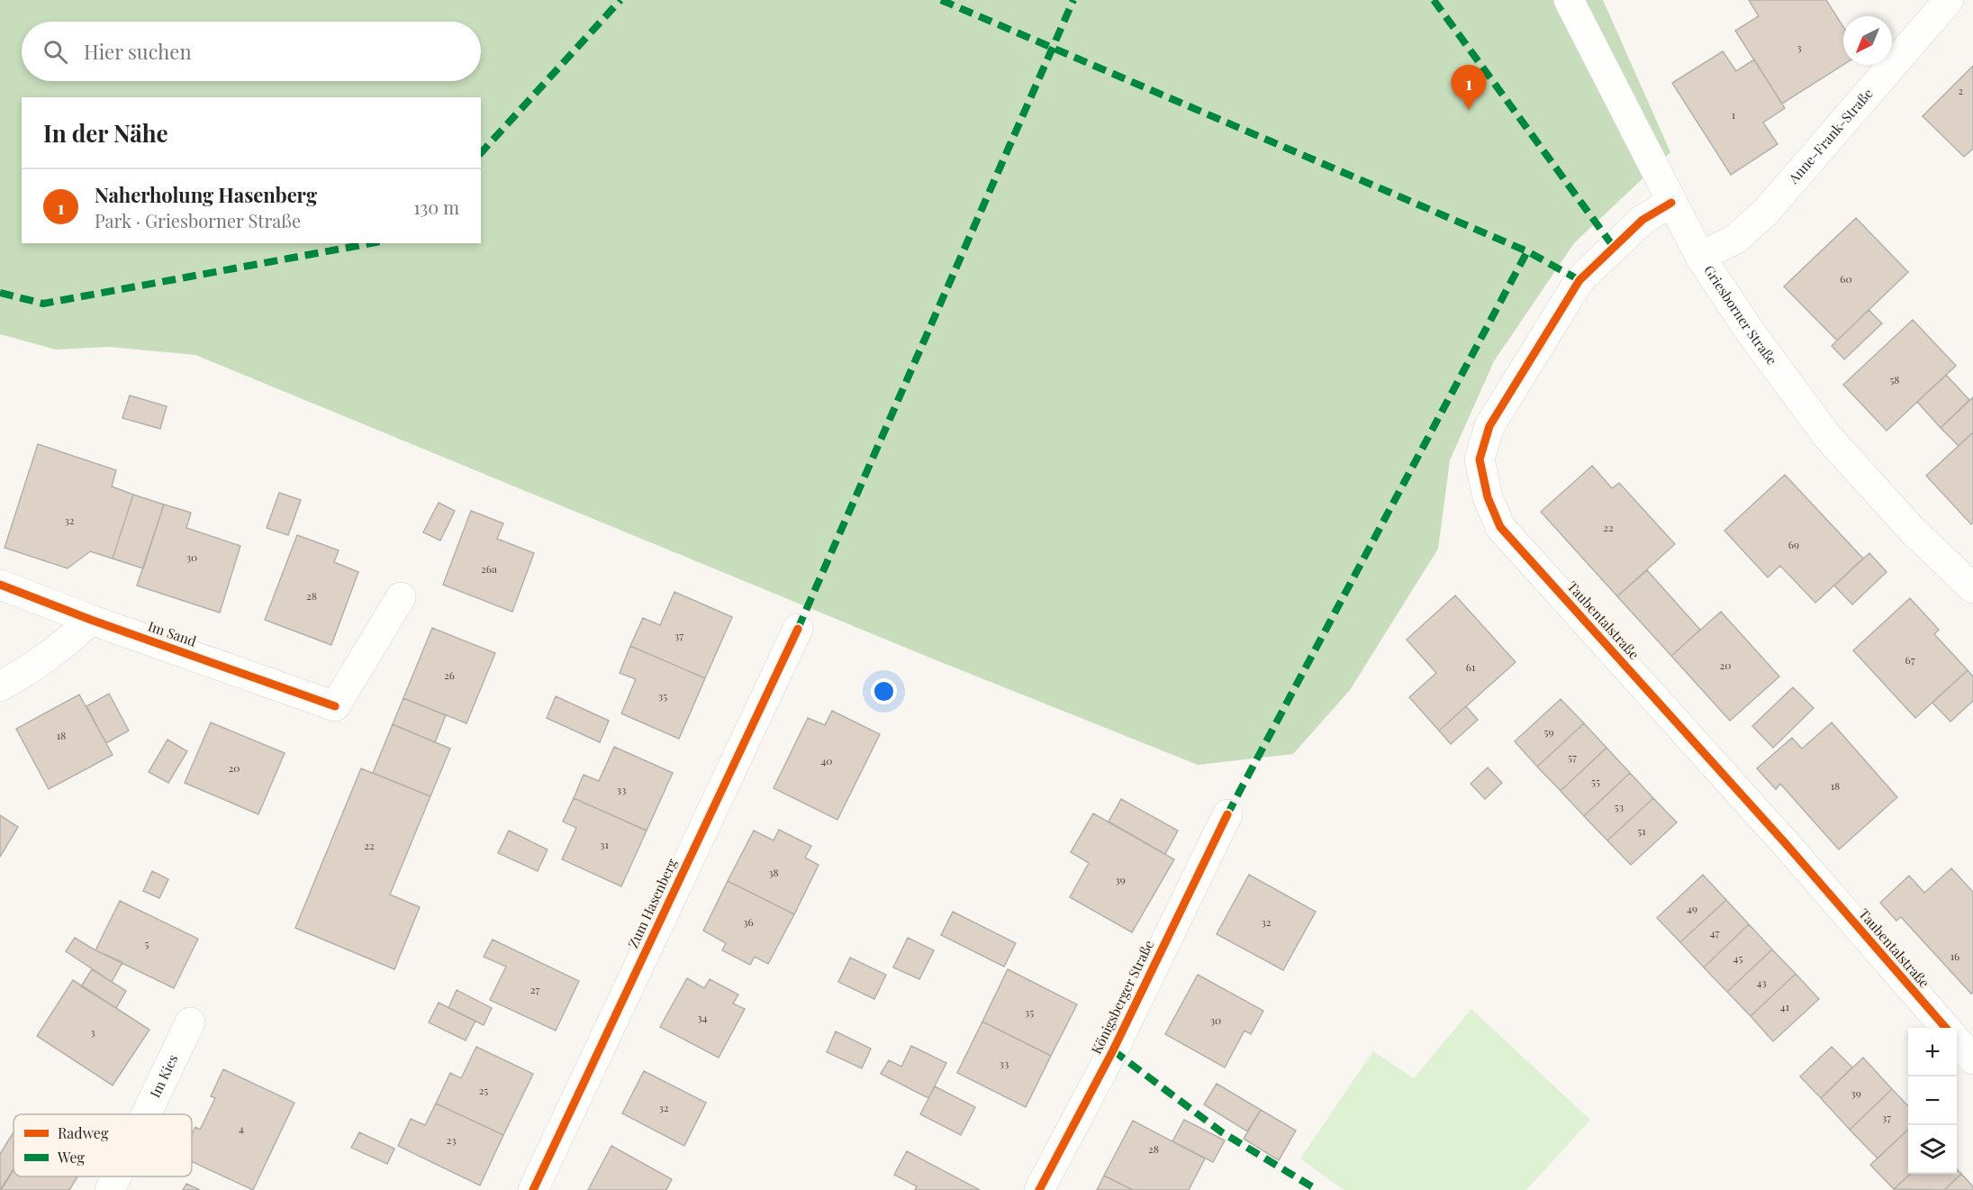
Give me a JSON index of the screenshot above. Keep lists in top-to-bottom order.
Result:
{
  "streets": {
    "street": [
      "Anne-Frank-Straße",
      "Griesborner Straße",
      "Taubentalstraße",
      "Im Sand",
      "Zum Hasenberg",
      "Königsberger Straße",
      "Im Kies"
    ]
  },
  "crossings": [
    ["Anne-Frank-Straße", "Griesborner Straße"],
    ["Griesborner Straße", "Taubentalstraße"]
  ],
  "house_numbers": [
    "3",
    "2",
    "1",
    "60",
    "58",
    "32",
    "22",
    "69",
    "30",
    "26a",
    "28",
    "37",
    "67",
    "20",
    "61",
    "26",
    "35",
    "59",
    "18",
    "57",
    "40",
    "20",
    "55",
    "18",
    "33",
    "53",
    "51",
    "31",
    "22",
    "38",
    "39",
    "49",
    "36",
    "32",
    "47",
    "5",
    "16",
    "45",
    "43",
    "27",
    "41",
    "35",
    "34",
    "30",
    "3",
    "33",
    "25",
    "39",
    "32",
    "37",
    "4",
    "23",
    "28"
  ],
  "legend": ["Radweg", "Weg"],
  "north": "bottom left",
  "page": {
    "search": "Hier suchen",
    "pins": "1",
    "heading": "In der Nähe",
    "list": [
      {
        "mark": "1",
        "name": "Naherholung Hasenberg",
        "note": "Park · Griesborner Straße",
        "value": "130 m"
      }
    ],
    "map_buttons": ["+", "−"]
  }
}
